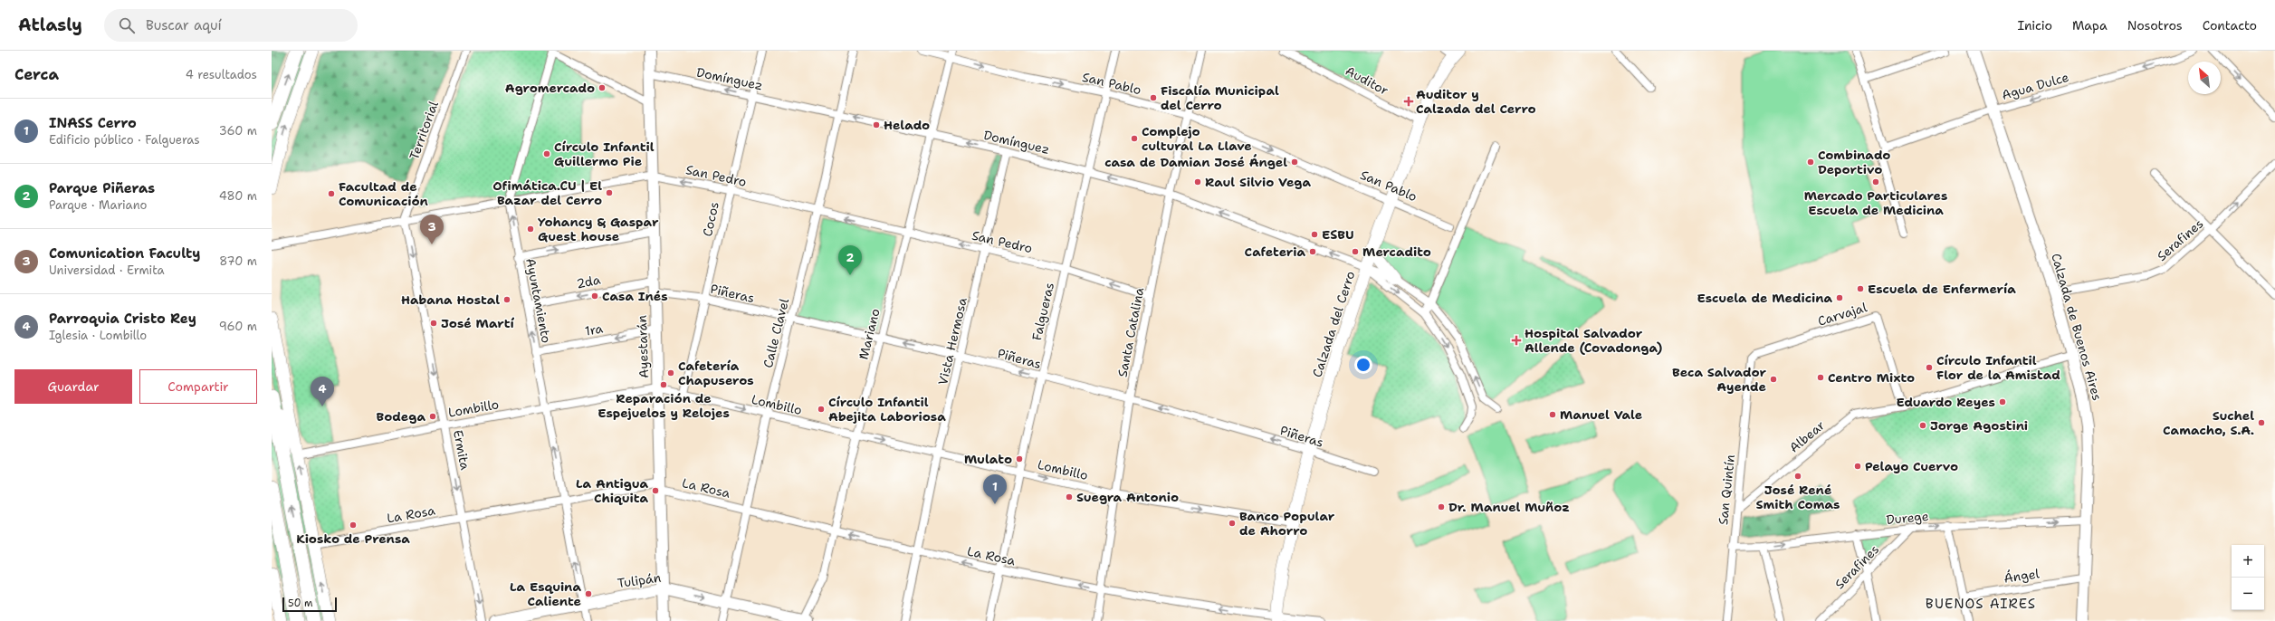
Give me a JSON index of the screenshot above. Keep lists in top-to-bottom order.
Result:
{
  "streets": {
    "main road": ["Calzada del Cerro"],
    "street": [
      "Domínguez",
      "Auditor",
      "San Pablo",
      "Agua Dulce",
      "Territorial",
      "San Pedro",
      "Cocos",
      "Serafines",
      "2da",
      "Piñeras",
      "Ayuntamiento",
      "Falgueras",
      "Carvajal",
      "Calzada de Buenos Aires",
      "1ra",
      "Santa Catalina",
      "Calle Clavel",
      "Mariano",
      "Vista Hermosa",
      "Ayestarán",
      "Lombillo",
      "Albear",
      "Ermita",
      "La Rosa",
      "San Quintín",
      "Durege",
      "Ángel",
      "Tulipán"
    ]
  },
  "crossings": [
    ["Domínguez", "Cocos"],
    ["Domínguez", "Falgueras"],
    ["Domínguez", "Calzada del Cerro"],
    ["Domínguez", "Santa Catalina"],
    ["Domínguez", "Calle Clavel"],
    ["Domínguez", "Mariano"],
    ["Domínguez", "Vista Hermosa"],
    ["Domínguez", "Ayestarán"],
    ["Auditor", "Calzada del Cerro"],
    ["San Pablo", "Falgueras"],
    ["San Pablo", "Calzada del Cerro"],
    ["San Pablo", "Santa Catalina"],
    ["San Pablo", "Mariano"],
    ["Agua Dulce", "Calzada de Buenos Aires"],
    ["Territorial", "San Pedro"],
    ["Territorial", "Ermita"],
    ["San Pedro", "Cocos"],
    ["San Pedro", "Ayuntamiento"],
    ["San Pedro", "Falgueras"],
    ["San Pedro", "Santa Catalina"],
    ["San Pedro", "Calle Clavel"],
    ["San Pedro", "Mariano"],
    ["San Pedro", "Vista Hermosa"],
    ["San Pedro", "Ayestarán"],
    ["San Pedro", "Ermita"],
    ["Cocos", "Piñeras"],
    ["Cocos", "Lombillo"],
    ["Serafines", "Calzada de Buenos Aires"],
    ["Serafines", "Durege"],
    ["2da", "Piñeras"],
    ["2da", "Ayuntamiento"],
    ["2da", "Ayestarán"],
    ["Piñeras", "Falgueras"],
    ["Piñeras", "Calzada del Cerro"],
    ["Piñeras", "Santa Catalina"],
    ["Piñeras", "Calle Clavel"],
    ["Piñeras", "Mariano"],
    ["Piñeras", "Vista Hermosa"],
    ["Piñeras", "Ayestarán"],
    ["Ayuntamiento", "1ra"],
    ["Ayuntamiento", "Ayestarán"],
    ["Ayuntamiento", "Lombillo"],
    ["Ayuntamiento", "La Rosa"],
    ["Ayuntamiento", "Tulipán"],
    ["Falgueras", "Lombillo"],
    ["Falgueras", "La Rosa"],
    ["Carvajal", "Albear"],
    ["Carvajal", "San Quintín"],
    ["Calzada del Cerro", "Lombillo"],
    ["Calzada del Cerro", "La Rosa"],
    ["Calzada de Buenos Aires", "Albear"],
    ["Calzada de Buenos Aires", "Durege"],
    ["Calzada de Buenos Aires", "Ángel"],
    ["1ra", "Ayestarán"],
    ["Santa Catalina", "Lombillo"],
    ["Santa Catalina", "La Rosa"],
    ["Calle Clavel", "Lombillo"],
    ["Calle Clavel", "La Rosa"],
    ["Calle Clavel", "Tulipán"],
    ["Mariano", "Lombillo"],
    ["Mariano", "La Rosa"],
    ["Mariano", "Tulipán"],
    ["Vista Hermosa", "Lombillo"],
    ["Vista Hermosa", "La Rosa"],
    ["Ayestarán", "Lombillo"],
    ["Ayestarán", "La Rosa"],
    ["Ayestarán", "Tulipán"],
    ["Lombillo", "Ermita"],
    ["Albear", "San Quintín"],
    ["Ermita", "La Rosa"],
    ["San Quintín", "Durege"]
  ],
  "one_way": [
    "San Pablo",
    "Agua Dulce",
    "San Pedro",
    "Piñeras",
    "Ayuntamiento",
    "1ra",
    "Lombillo",
    "Ermita",
    "La Rosa",
    "Durege"
  ],
  "districts": ["BUENOS AIRES"],
  "places": {
    "other": [
      "Agromercado",
      "Fiscalía Municipal del Cerro",
      "Helado",
      "Complejo cultural La Llave",
      "Círculo Infantil Guillermo Pie",
      "casa de Damian José Ángel",
      "Combinado Deportivo",
      "Raul Silvio Vega",
      "Mercado Particulares Escuela de Medicina",
      "Ofimática.CU | El Bazar del Cerro",
      "Facultad de Comunicación",
      "Yohancy & Gaspar Guest house",
      "ESBU",
      "Cafeteria",
      "Mercadito",
      "Escuela de Enfermería",
      "Casa Inés",
      "Escuela de Medicina",
      "Habana Hostal",
      "José Martí",
      "Círculo Infantil Flor de la Amistad",
      "Cafetería Chapuseros",
      "Centro Mixto",
      "Beca Salvador Ayende",
      "Reparación de Espejuelos y Relojes",
      "Eduardo Reyes",
      "Círculo Infantil Abejita Laboriosa",
      "Manuel Vale",
      "Bodega",
      "Suchel Camacho, S.A.",
      "Jorge Agostini",
      "Mulato",
      "Pelayo Cuervo",
      "José René Smith Comas",
      "La Antigua Chiquita",
      "Suegra Antonio",
      "Dr. Manuel Muñoz",
      "Banco Popular de Ahorro",
      "Kiosko de Prensa",
      "La Esquina Caliente"
    ],
    "health": ["Auditor y Calzada del Cerro", "Hospital Salvador Allende (Covadonga)"]
  },
  "scale_bar": "50 m",
  "north": "top left",
  "page": {
    "header": "Atlasly",
    "search": "Buscar aquí",
    "nav": [
      "Inicio",
      "Mapa",
      "Nosotros",
      "Contacto"
    ],
    "heading": ["Cerca", "4 resultados"],
    "list": [
      {
        "mark": "1",
        "name": "INASS Cerro",
        "note": "Edificio público · Falgueras",
        "value": "360 m"
      },
      {
        "mark": "2",
        "name": "Parque Piñeras",
        "note": "Parque · Mariano",
        "value": "480 m"
      },
      {
        "mark": "3",
        "name": "Comunication Faculty",
        "note": "Universidad · Ermita",
        "value": "870 m"
      },
      {
        "mark": "4",
        "name": "Parroquia Cristo Rey",
        "note": "Iglesia · Lombillo",
        "value": "960 m"
      }
    ],
    "pins": [
      "3",
      "2",
      "4",
      "1"
    ],
    "buttons": ["Guardar", "Compartir"],
    "map_buttons": ["+", "−"],
    "scale": "50 m"
  }
}
